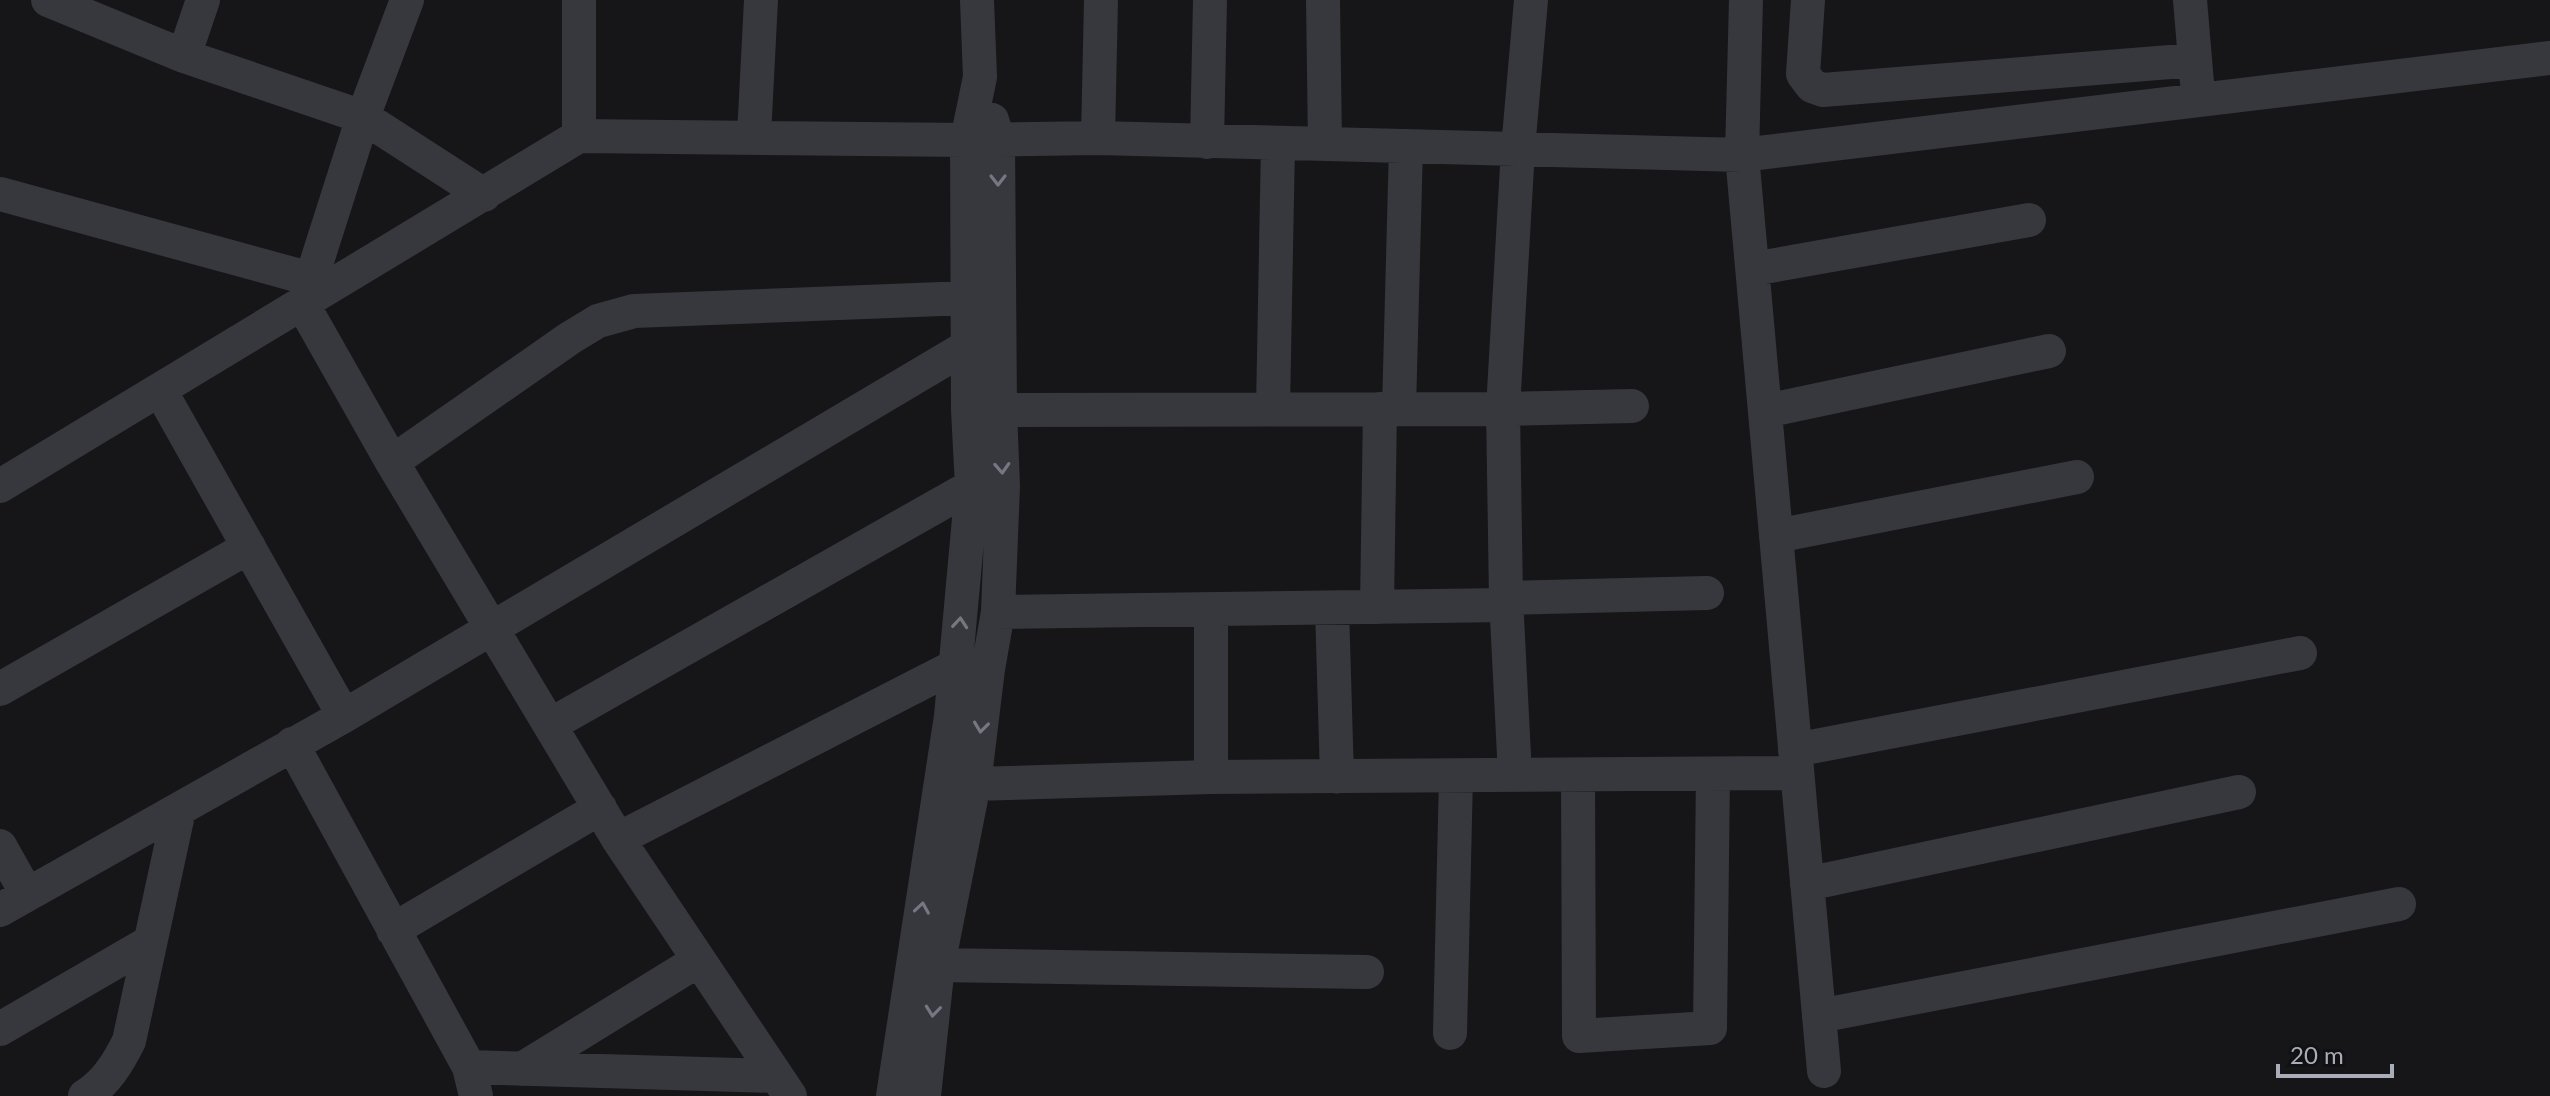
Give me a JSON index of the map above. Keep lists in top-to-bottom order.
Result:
{
  "scale_bar": "20 m"
}
